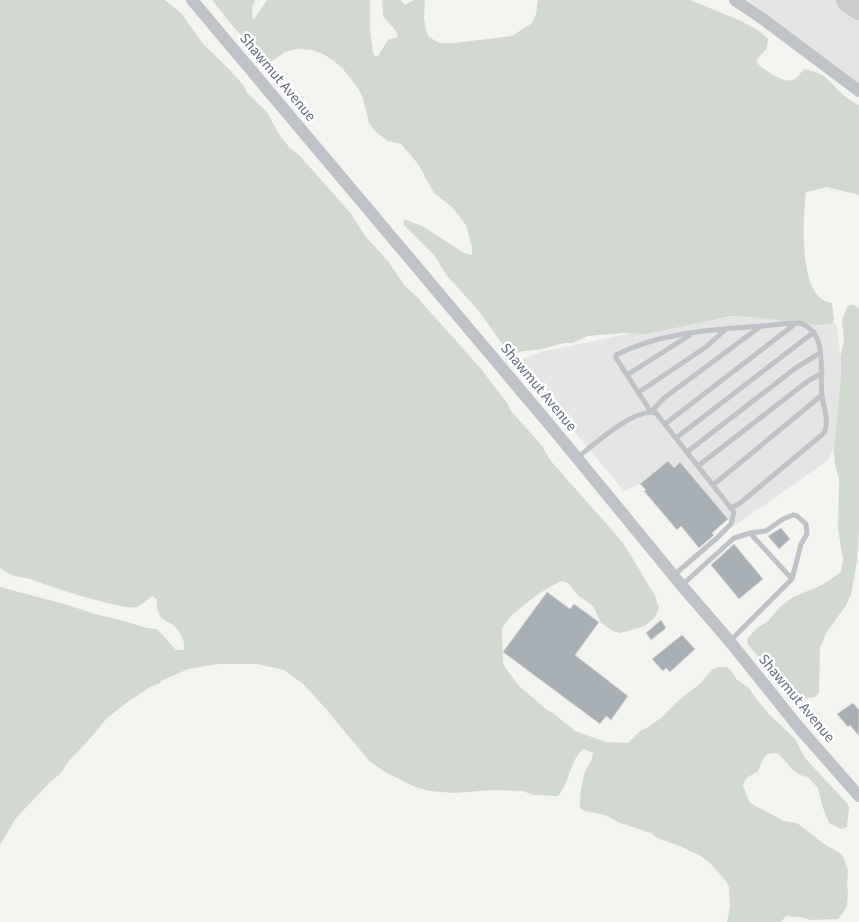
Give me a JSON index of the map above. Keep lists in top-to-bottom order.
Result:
{
  "streets": {
    "street": ["Shawmut Avenue"]
  }
}
